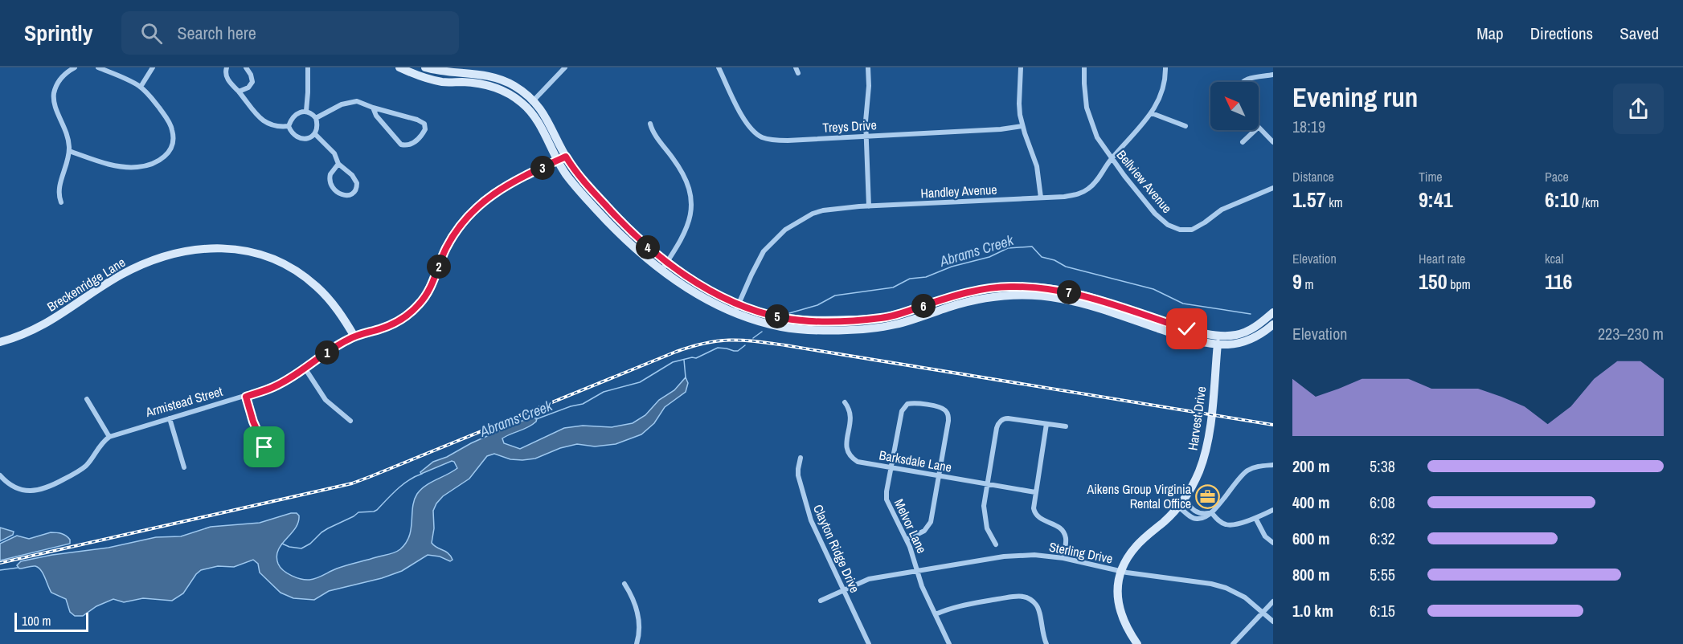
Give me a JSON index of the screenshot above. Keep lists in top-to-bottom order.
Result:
{
  "streets": {
    "main road": ["Breckenridge Lane", "Armistead Street", "Harvest Drive"],
    "street": [
      "Treys Drive",
      "Bellview Avenue",
      "Handley Avenue",
      "Barksdale Lane",
      "Melvor Lane",
      "Clayton Ridge Drive",
      "Sterling Drive"
    ]
  },
  "crossings": [
    ["Bellview Avenue", "Handley Avenue"],
    ["Breckenridge Lane", "Armistead Street"],
    ["Harvest Drive", "Sterling Drive"],
    ["Barksdale Lane", "Melvor Lane"],
    ["Melvor Lane", "Sterling Drive"],
    ["Clayton Ridge Drive", "Sterling Drive"]
  ],
  "water": ["Abrams Creek"],
  "places": {
    "office": ["Aikens Group Virginia Rental Office"]
  },
  "scale_bar": "100 m",
  "north": "top left",
  "page": {
    "header": "Sprintly",
    "search": "Search here",
    "nav": ["Map", "Directions", "Saved"],
    "heading": ["Evening run", "18:19"],
    "stats": [
      ["Distance", "1.57 km"],
      ["Time", "9:41"],
      ["Pace", "6:10 /km"],
      ["Elevation", "9 m"],
      ["Heart rate", "150 bpm"],
      ["kcal", "116"]
    ],
    "pins": [
      "3",
      "4",
      "2",
      "7",
      "6",
      "5",
      "1"
    ],
    "chart": ["Elevation", "223–230 m"],
    "list": [
      {
        "name": "200 m",
        "note": "5:38"
      },
      {
        "name": "400 m",
        "note": "6:08"
      },
      {
        "name": "600 m",
        "note": "6:32"
      },
      {
        "name": "800 m",
        "note": "5:55"
      },
      {
        "name": "1.0 km",
        "note": "6:15"
      }
    ],
    "scale": "100 m"
  }
}
